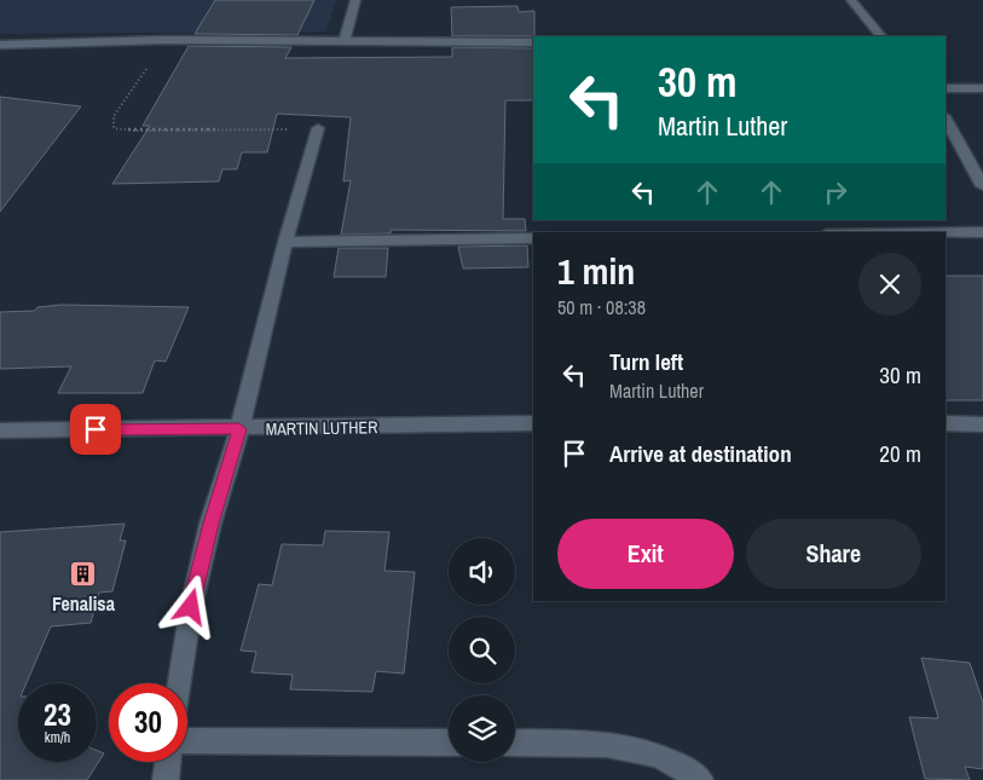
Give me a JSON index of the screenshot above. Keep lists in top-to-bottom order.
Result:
{
  "streets": {
    "street": ["MARTIN LUTHER"]
  },
  "places": {
    "building": ["Fenalisa"]
  },
  "page": {
    "turn": ["30 m", "Martin Luther"],
    "heading": ["1 min", "50 m · 08:38"],
    "list": [
      {
        "name": "Turn left",
        "note": "Martin Luther",
        "value": "30 m"
      },
      {
        "name": "Arrive at destination",
        "value": "20 m"
      }
    ],
    "buttons": ["Exit", "Share"],
    "speed": "23 km/h",
    "limit": "30"
  }
}
